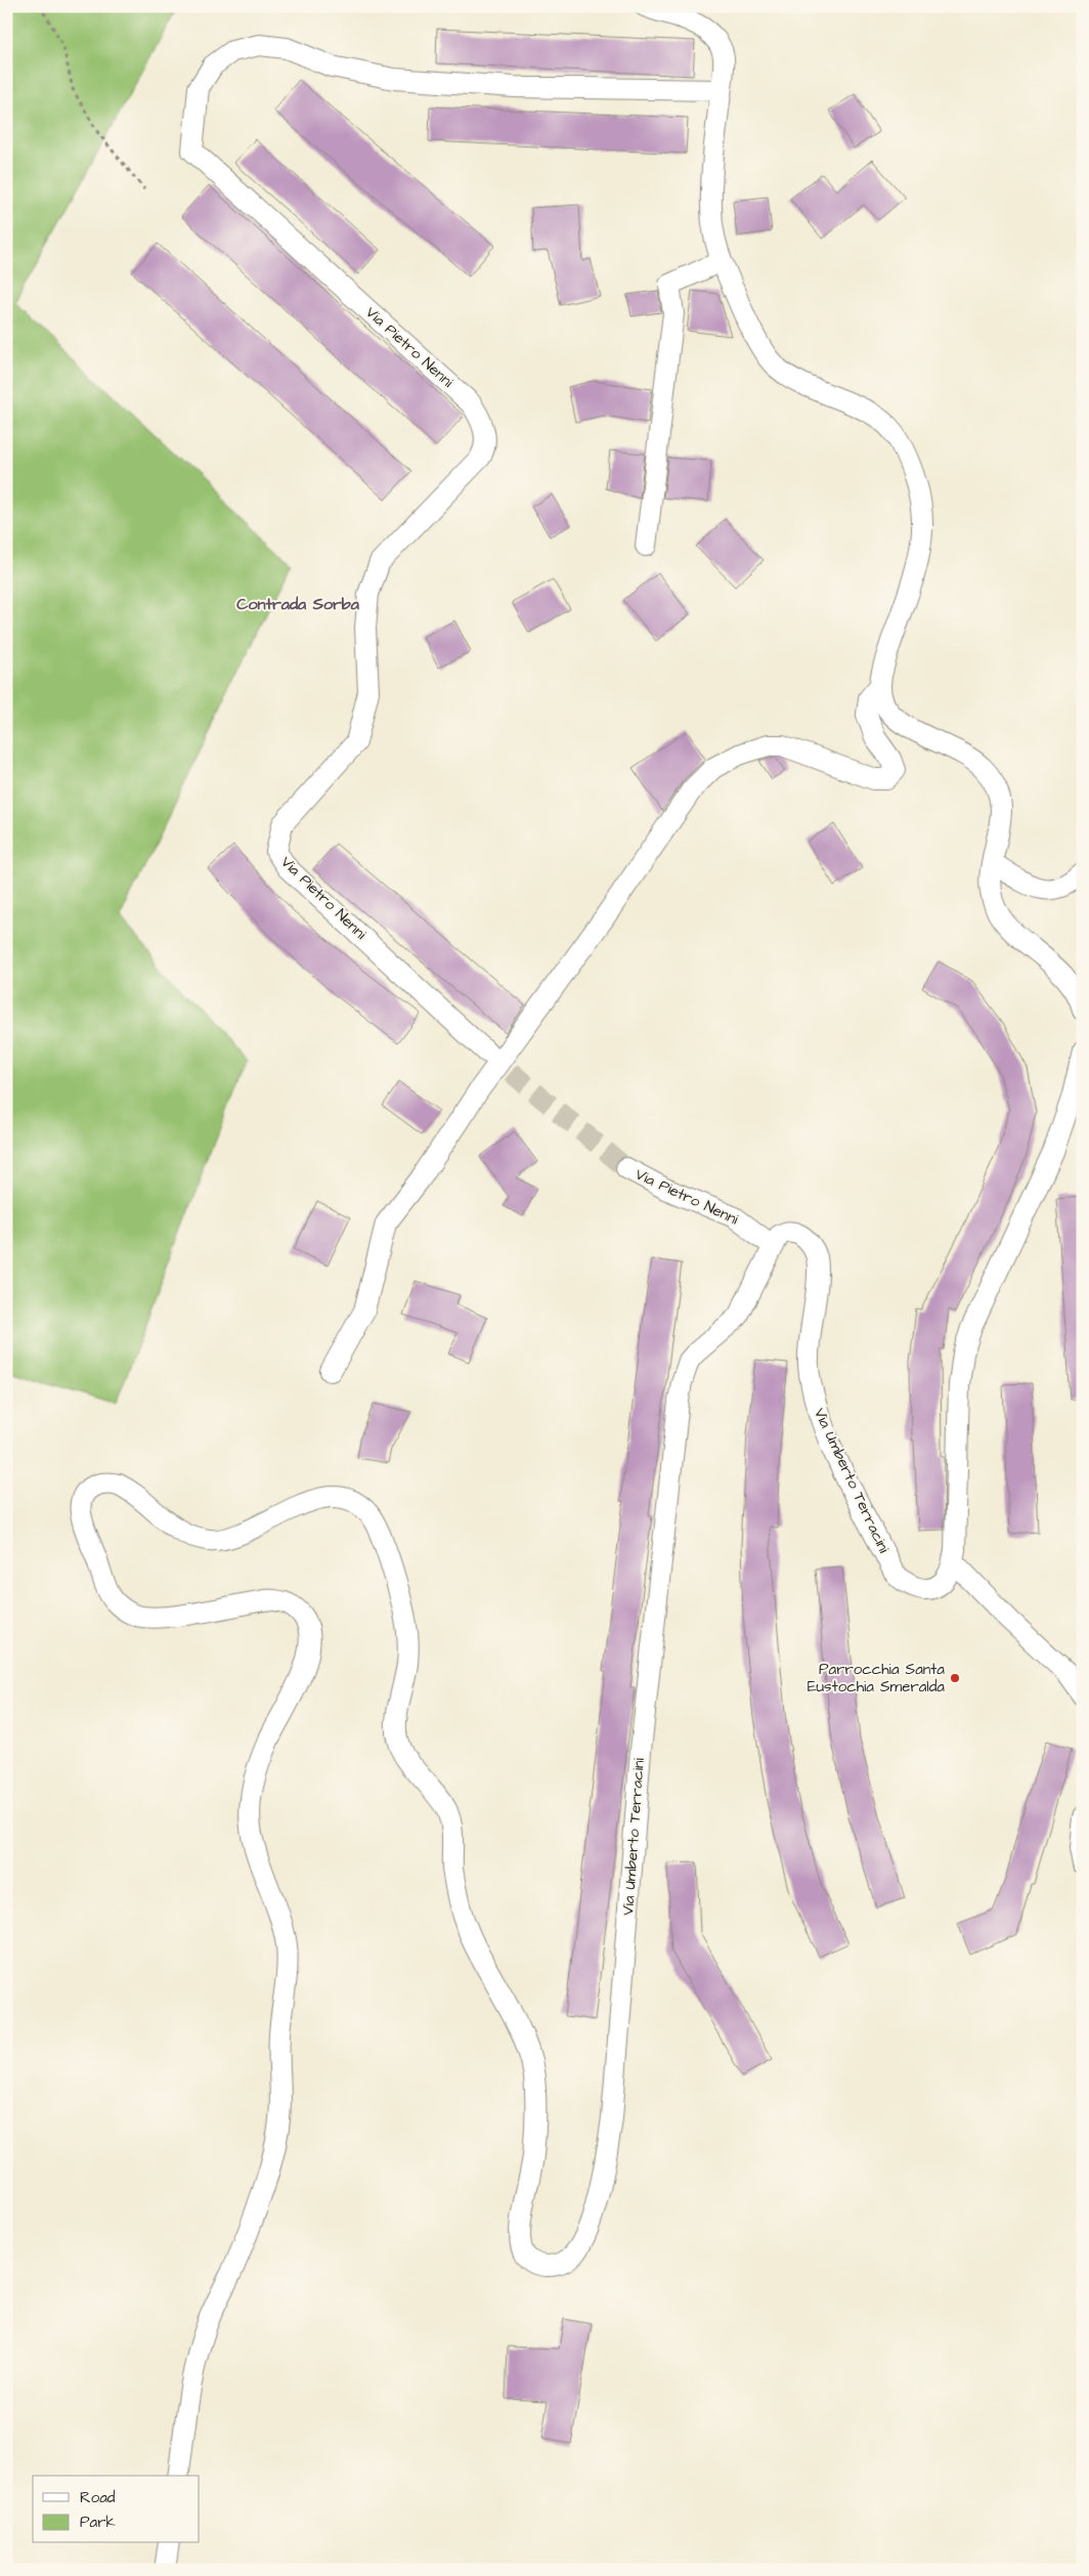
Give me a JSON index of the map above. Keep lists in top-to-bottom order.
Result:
{
  "streets": {
    "street": ["Via Pietro Nenni", "Via Umberto Terracini"]
  },
  "crossings": [
    ["Via Pietro Nenni", "Via Umberto Terracini"]
  ],
  "districts": ["Contrada Sorba"],
  "places": ["Parrocchia Santa Eustochia Smeralda"],
  "legend": ["Road", "Park"]
}
